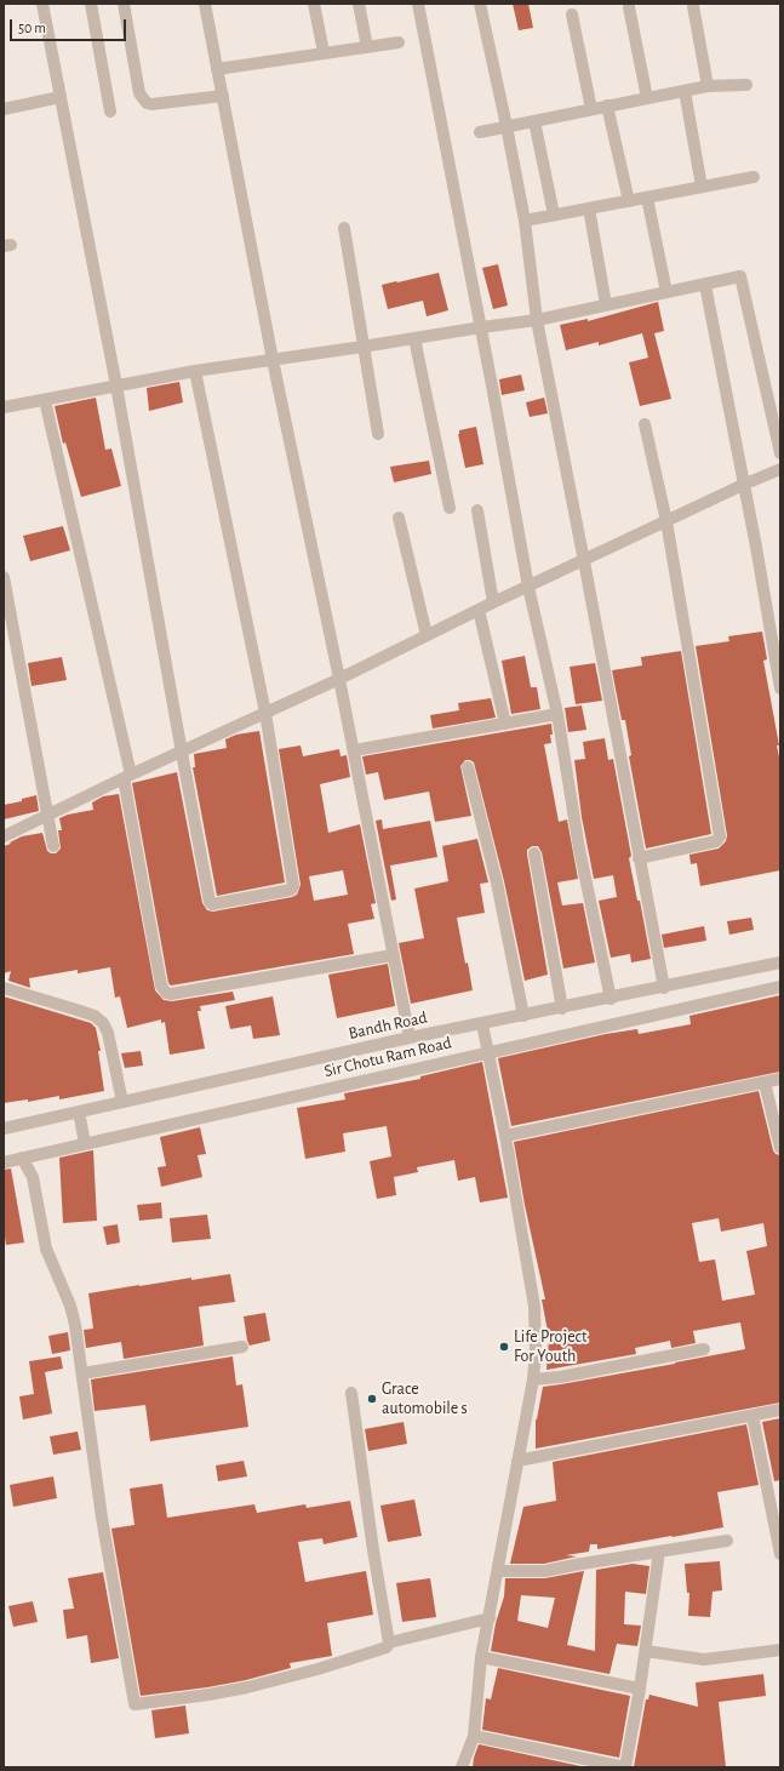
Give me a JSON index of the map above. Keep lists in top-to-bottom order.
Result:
{
  "streets": {
    "street": ["Bandh Road", "Sir Chotu Ram Road"]
  },
  "places": ["Life Project For Youth", "Grace automobile s"],
  "scale_bar": "50 m"
}
